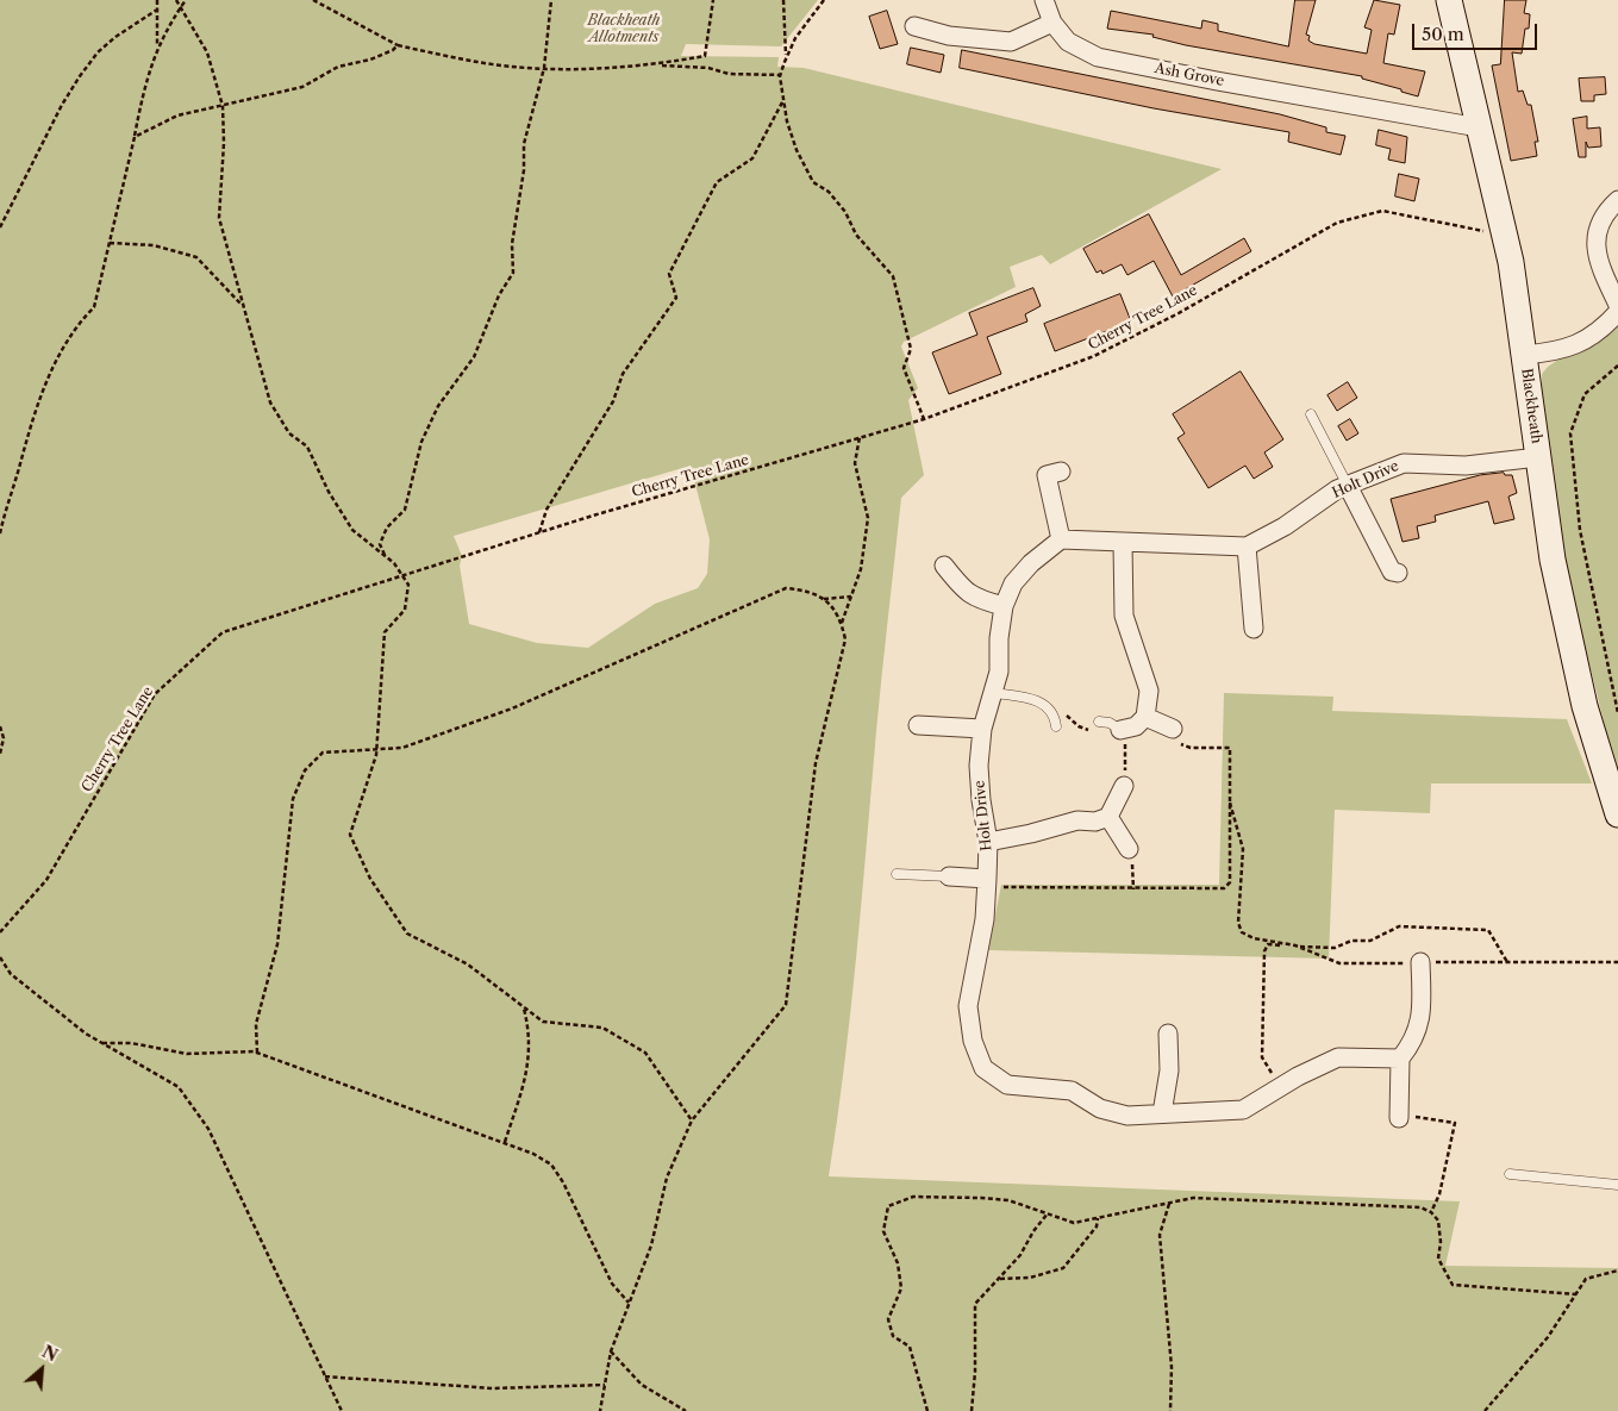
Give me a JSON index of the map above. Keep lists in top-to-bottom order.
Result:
{
  "streets": {
    "main road": ["Blackheath"],
    "street": ["Ash Grove", "Holt Drive"],
    "path": ["Cherry Tree Lane"]
  },
  "crossings": [
    ["Ash Grove", "Blackheath"],
    ["Cherry Tree Lane", "Blackheath"],
    ["Blackheath", "Holt Drive"]
  ],
  "parks": ["Blackheath Allotments"],
  "scale_bar": "50 m",
  "north": "top right"
}
